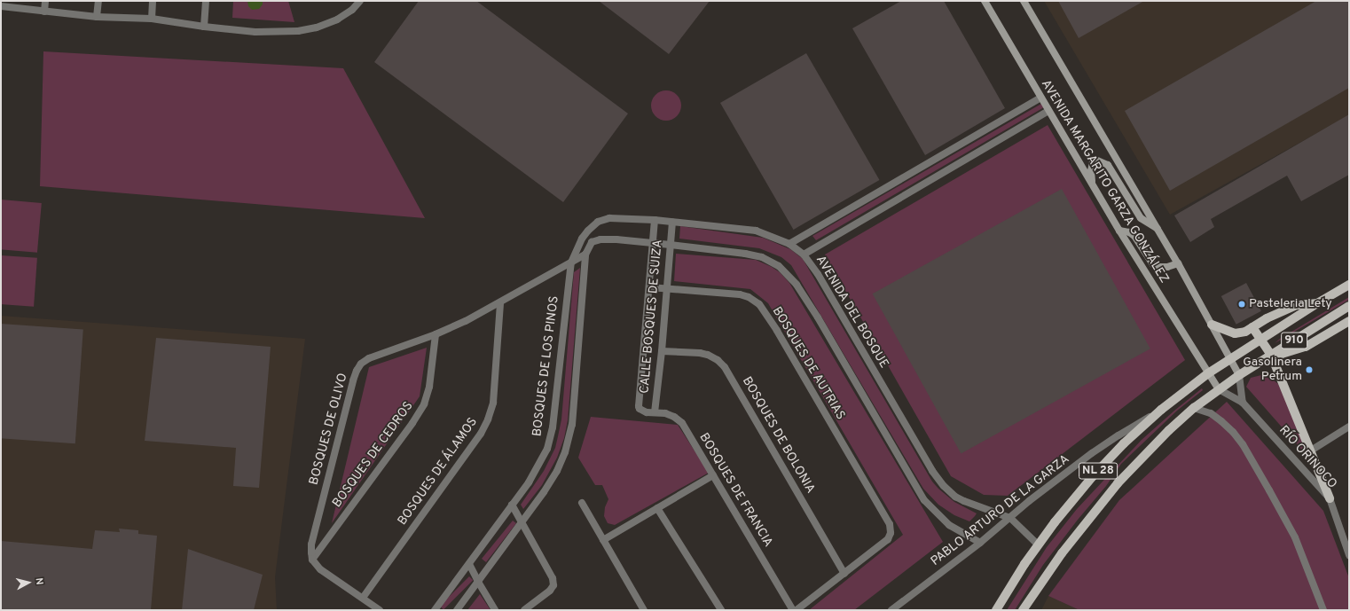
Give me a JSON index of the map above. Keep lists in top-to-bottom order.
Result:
{
  "streets": {
    "main road": ["AVENIDA MARGARITO GARZA GONZÁLEZ", "910", "NL 28"],
    "street": [
      "AVENIDA DEL BOSQUE",
      "CALLE BOSQUES DE SUIZA",
      "BOSQUES DE AUTRIAS",
      "BOSQUES DE LOS PINOS",
      "BOSQUES DE OLIVO",
      "BOSQUES DE BOLONIA",
      "BOSQUES DE CEDROS",
      "RÍO ORINOCO",
      "BOSQUES DE ÁLAMOS",
      "BOSQUES DE FRANCIA",
      "PABLO ARTURO DE LA GARZA"
    ]
  },
  "crossings": [
    ["AVENIDA MARGARITO GARZA GONZÁLEZ", "910"],
    ["AVENIDA MARGARITO GARZA GONZÁLEZ", "RÍO ORINOCO"],
    ["AVENIDA MARGARITO GARZA GONZÁLEZ", "NL 28"],
    ["AVENIDA DEL BOSQUE", "CALLE BOSQUES DE SUIZA"],
    ["AVENIDA DEL BOSQUE", "BOSQUES DE LOS PINOS"],
    ["AVENIDA DEL BOSQUE", "PABLO ARTURO DE LA GARZA"],
    ["CALLE BOSQUES DE SUIZA", "BOSQUES DE AUTRIAS"],
    ["CALLE BOSQUES DE SUIZA", "BOSQUES DE BOLONIA"],
    ["CALLE BOSQUES DE SUIZA", "BOSQUES DE FRANCIA"],
    ["910", "NL 28"],
    ["BOSQUES DE AUTRIAS", "BOSQUES DE BOLONIA"],
    ["BOSQUES DE LOS PINOS", "BOSQUES DE OLIVO"],
    ["BOSQUES DE OLIVO", "BOSQUES DE CEDROS"],
    ["BOSQUES DE OLIVO", "BOSQUES DE ÁLAMOS"],
    ["RÍO ORINOCO", "NL 28"],
    ["NL 28", "PABLO ARTURO DE LA GARZA"]
  ],
  "places": ["Pasteleria Lety", "Gasolinera Petrum"],
  "north": "right"
}
